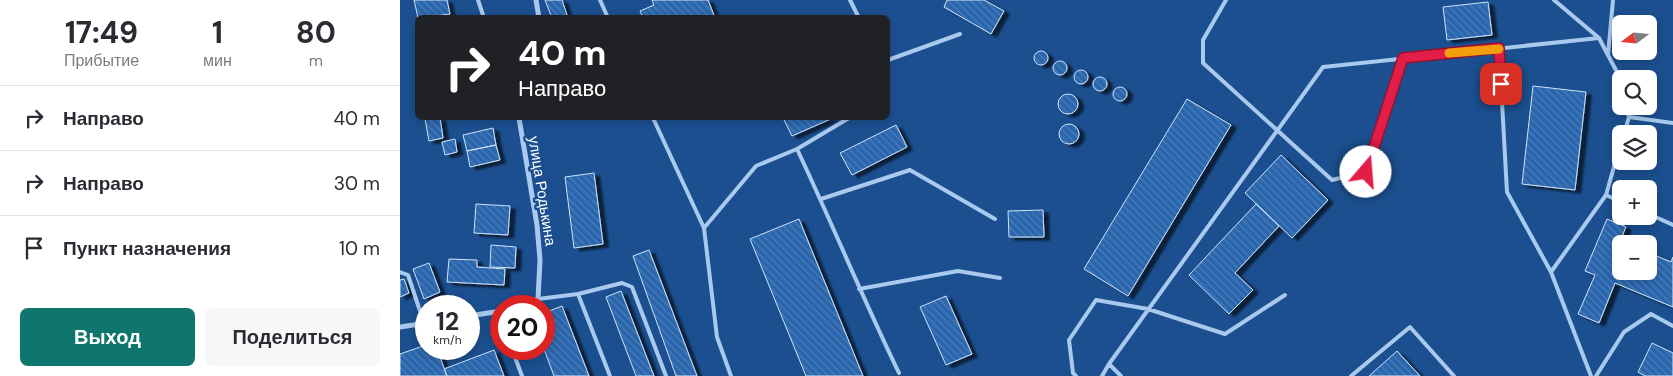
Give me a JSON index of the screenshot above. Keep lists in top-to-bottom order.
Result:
{
  "streets": {
    "street": ["улица Родькина"]
  },
  "north": "left",
  "page": {
    "eta": [
      "17:49",
      "Прибытие",
      "1",
      "мин",
      "80",
      "m"
    ],
    "map_buttons": ["+", "−"],
    "turn": ["40 m", "Направо"],
    "list": [
      {
        "name": "Направо",
        "value": "40 m"
      },
      {
        "name": "Направо",
        "value": "30 m"
      },
      {
        "name": "Пункт назначения",
        "value": "10 m"
      }
    ],
    "speed": "12 km/h",
    "limit": "20",
    "buttons": ["Выход", "Поделиться"]
  }
}
